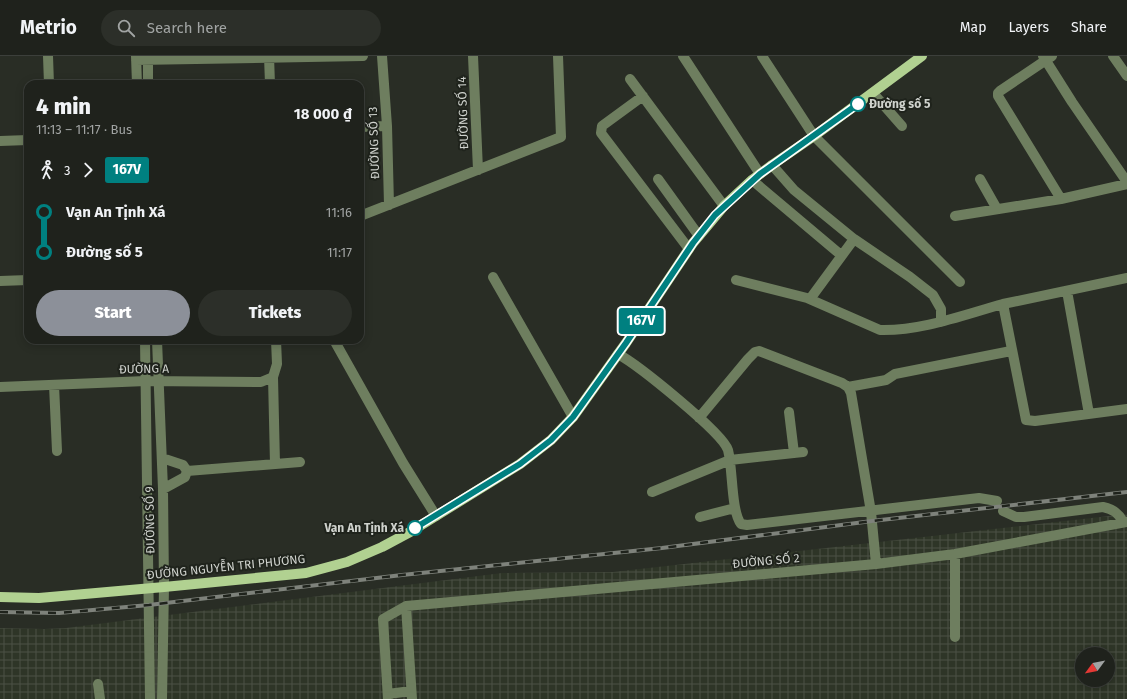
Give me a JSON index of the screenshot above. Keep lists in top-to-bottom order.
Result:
{
  "streets": {
    "main road": ["ĐƯỜNG NGUYỄN TRI PHƯƠNG"],
    "street": [
      "ĐƯỜNG SỐ 14",
      "ĐƯỜNG SỐ 13",
      "ĐƯỜNG A",
      "ĐƯỜNG SỐ 9",
      "ĐƯỜNG SỐ 2"
    ]
  },
  "crossings": [
    ["ĐƯỜNG A", "ĐƯỜNG SỐ 9"],
    ["ĐƯỜNG SỐ 9", "ĐƯỜNG NGUYỄN TRI PHƯƠNG"]
  ],
  "places": ["Đường số 5", "Vạn An Tịnh Xá"],
  "lines": ["bus line 167V"],
  "north": "bottom left",
  "page": {
    "header": "Metrio",
    "search": "Search here",
    "nav": ["Map", "Layers", "Share"],
    "on_map": "167V",
    "heading": ["4 min", "11:13 – 11:17 · Bus", "18 000 ₫"],
    "legs": ["3", "167V"],
    "list": [
      {
        "name": "Vạn An Tịnh Xá",
        "value": "11:16"
      },
      {
        "name": "Đường số 5",
        "value": "11:17"
      }
    ],
    "buttons": ["Start", "Tickets"]
  }
}
